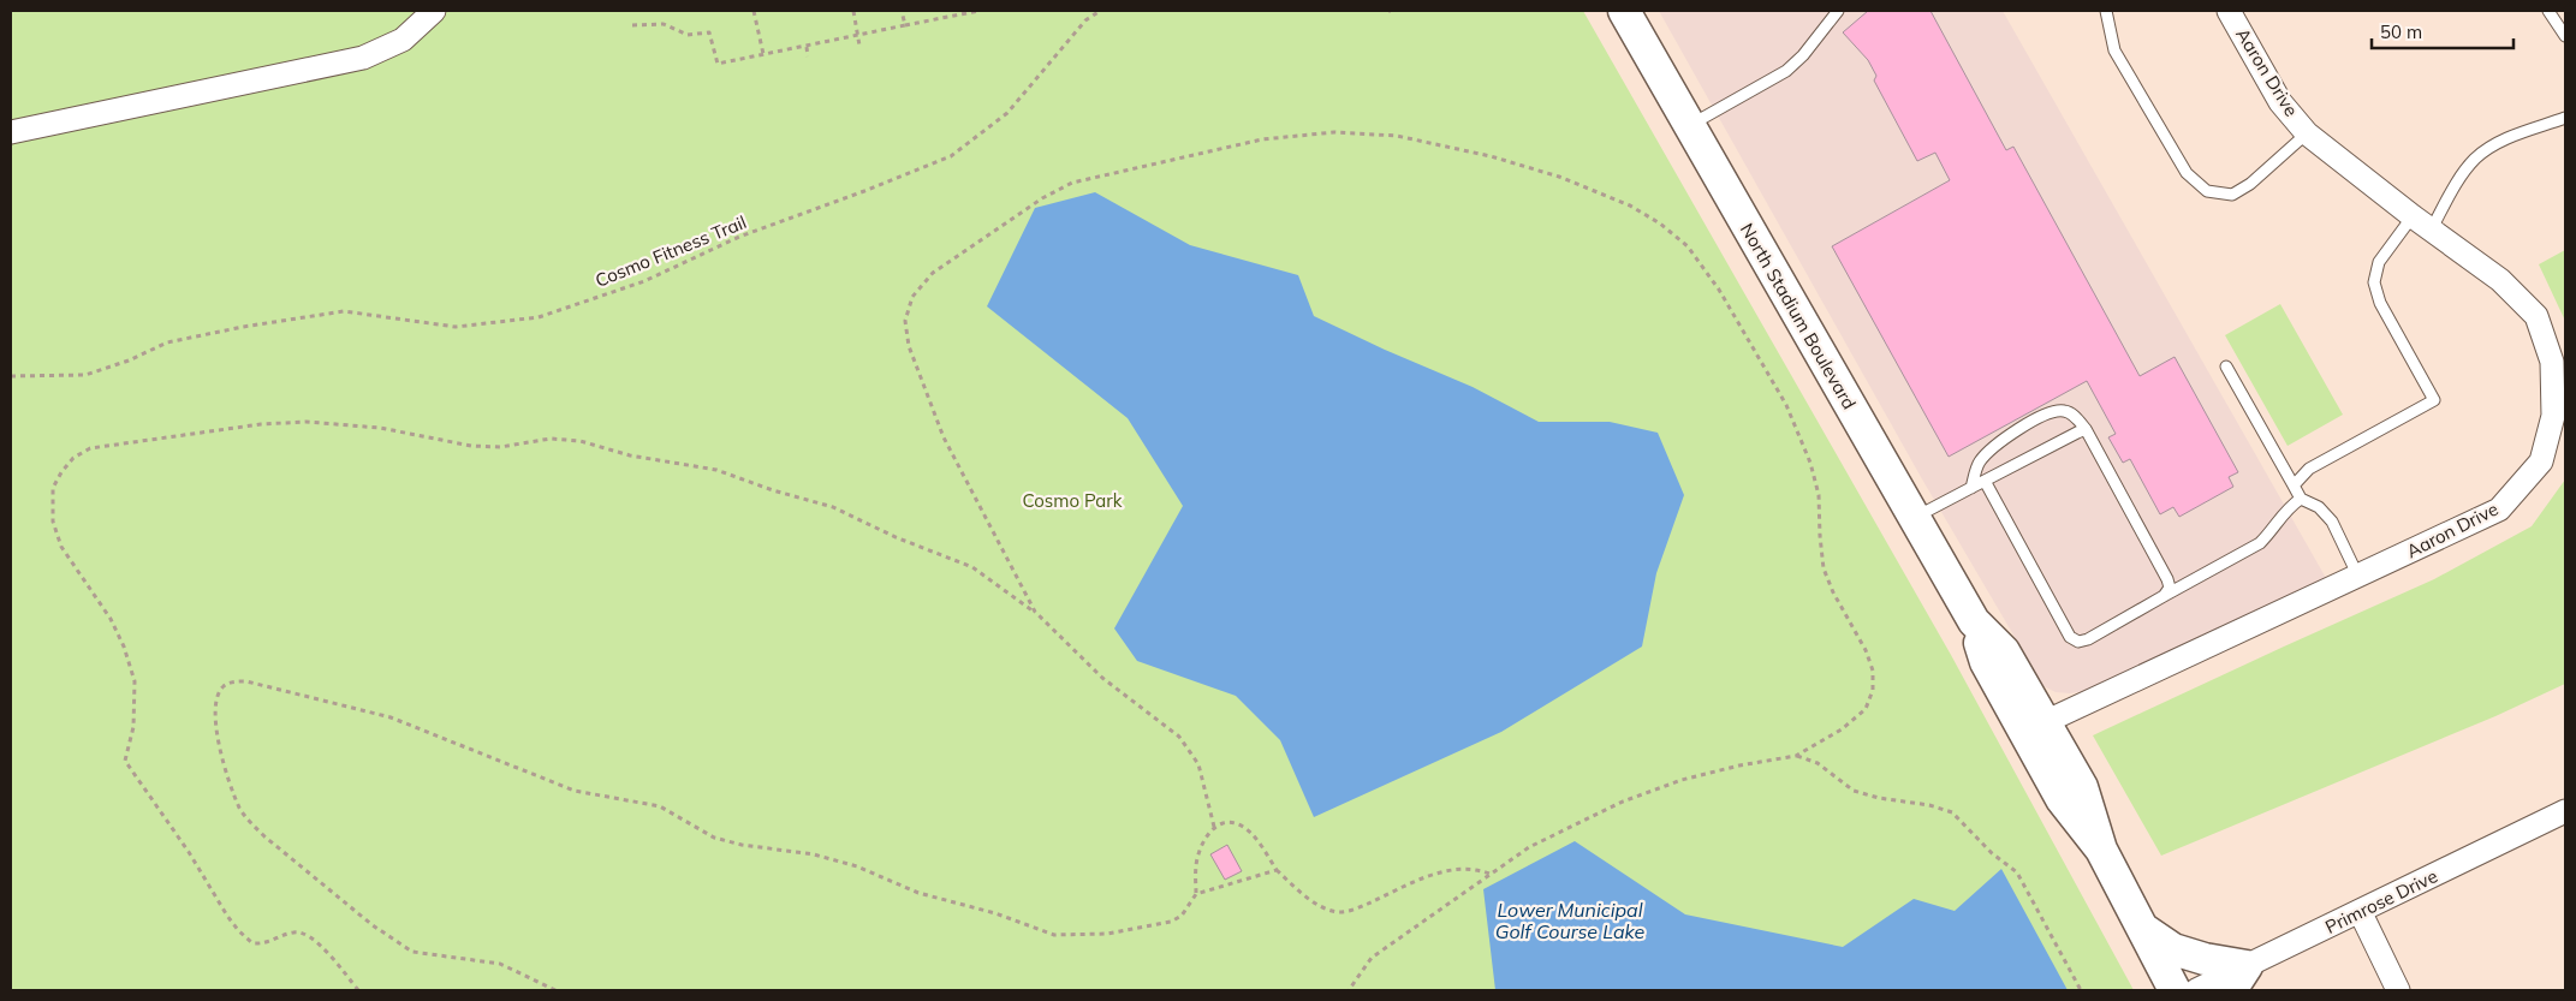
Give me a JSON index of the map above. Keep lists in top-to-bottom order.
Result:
{
  "streets": {
    "main road": ["North Stadium Boulevard"],
    "street": ["Aaron Drive", "Primrose Drive"],
    "path": ["Cosmo Fitness Trail"]
  },
  "crossings": [
    ["Aaron Drive", "North Stadium Boulevard"]
  ],
  "water": ["Lower Municipal Golf Course Lake"],
  "parks": ["Cosmo Park"],
  "scale_bar": "50 m"
}
